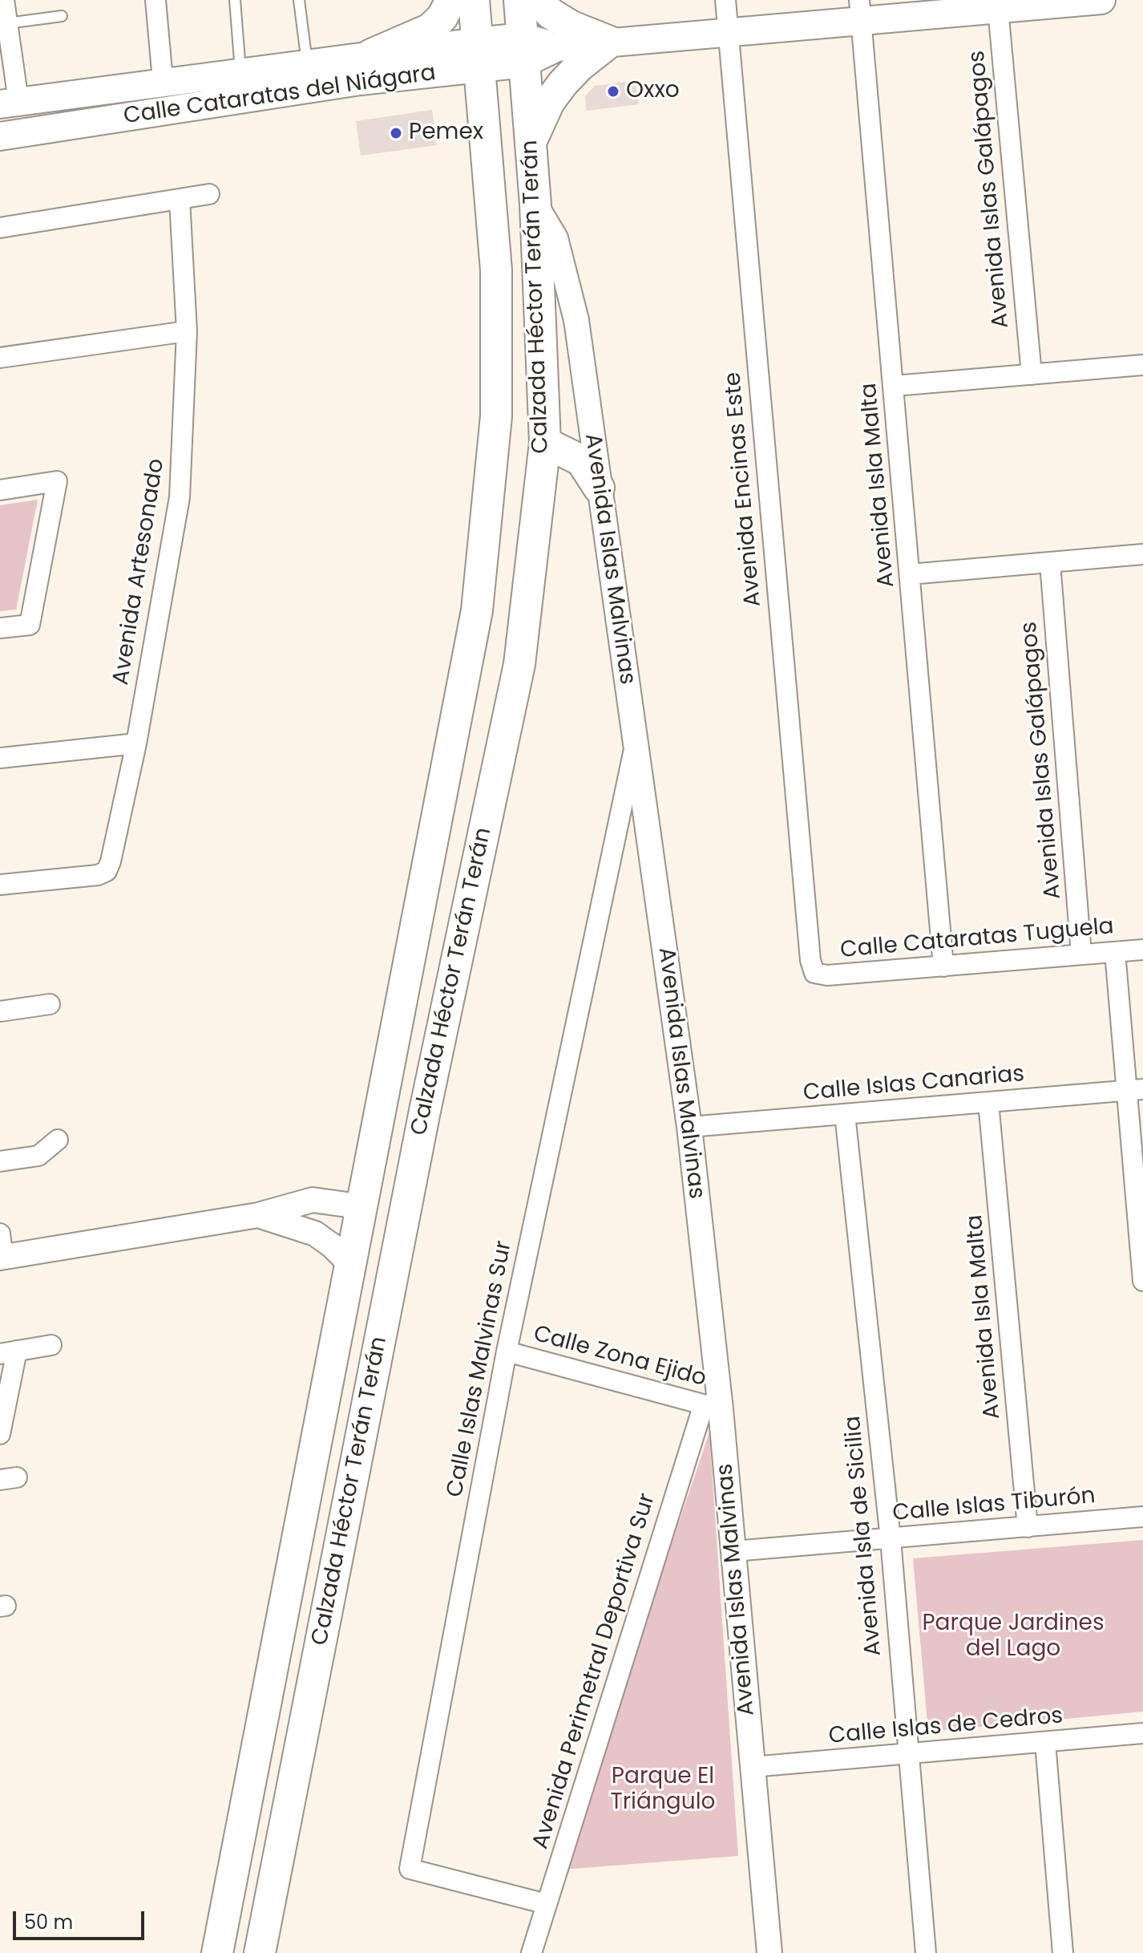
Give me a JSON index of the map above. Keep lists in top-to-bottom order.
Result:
{
  "streets": {
    "main road": ["Calle Cataratas del Niágara", "Calzada Héctor Terán Terán"],
    "street": [
      "Avenida Islas Galápagos",
      "Avenida Isla Malta",
      "Avenida Encinas Este",
      "Avenida Islas Malvinas",
      "Avenida Artesonado",
      "Calle Cataratas Tuguela",
      "Calle Islas Canarias",
      "Calle Zona Ejido",
      "Calle Islas Malvinas Sur",
      "Calle Islas Tiburón",
      "Avenida Isla de Sicilia",
      "Avenida Perimetral Deportiva Sur",
      "Calle Islas de Cedros"
    ]
  },
  "crossings": [
    ["Calle Cataratas del Niágara", "Avenida Islas Galápagos"],
    ["Calle Cataratas del Niágara", "Calzada Héctor Terán Terán"],
    ["Calle Cataratas del Niágara", "Avenida Isla Malta"],
    ["Calle Cataratas del Niágara", "Avenida Encinas Este"],
    ["Avenida Islas Galápagos", "Calle Cataratas Tuguela"],
    ["Calzada Héctor Terán Terán", "Avenida Islas Malvinas"],
    ["Avenida Isla Malta", "Calle Cataratas Tuguela"],
    ["Avenida Isla Malta", "Calle Islas Canarias"],
    ["Avenida Isla Malta", "Calle Islas Tiburón"],
    ["Avenida Encinas Este", "Calle Cataratas Tuguela"],
    ["Avenida Islas Malvinas", "Calle Islas Canarias"],
    ["Avenida Islas Malvinas", "Calle Zona Ejido"],
    ["Avenida Islas Malvinas", "Calle Islas Malvinas Sur"],
    ["Avenida Islas Malvinas", "Calle Islas Tiburón"],
    ["Avenida Islas Malvinas", "Avenida Perimetral Deportiva Sur"],
    ["Avenida Islas Malvinas", "Calle Islas de Cedros"],
    ["Calle Islas Canarias", "Avenida Isla de Sicilia"],
    ["Calle Zona Ejido", "Calle Islas Malvinas Sur"],
    ["Calle Zona Ejido", "Avenida Perimetral Deportiva Sur"],
    ["Calle Islas Malvinas Sur", "Avenida Perimetral Deportiva Sur"],
    ["Calle Islas Tiburón", "Avenida Isla de Sicilia"],
    ["Avenida Isla de Sicilia", "Calle Islas de Cedros"]
  ],
  "parks": ["Parque Jardines del Lago", "Parque El Triángulo"],
  "places": ["Oxxo", "Pemex"],
  "scale_bar": "50 m"
}
